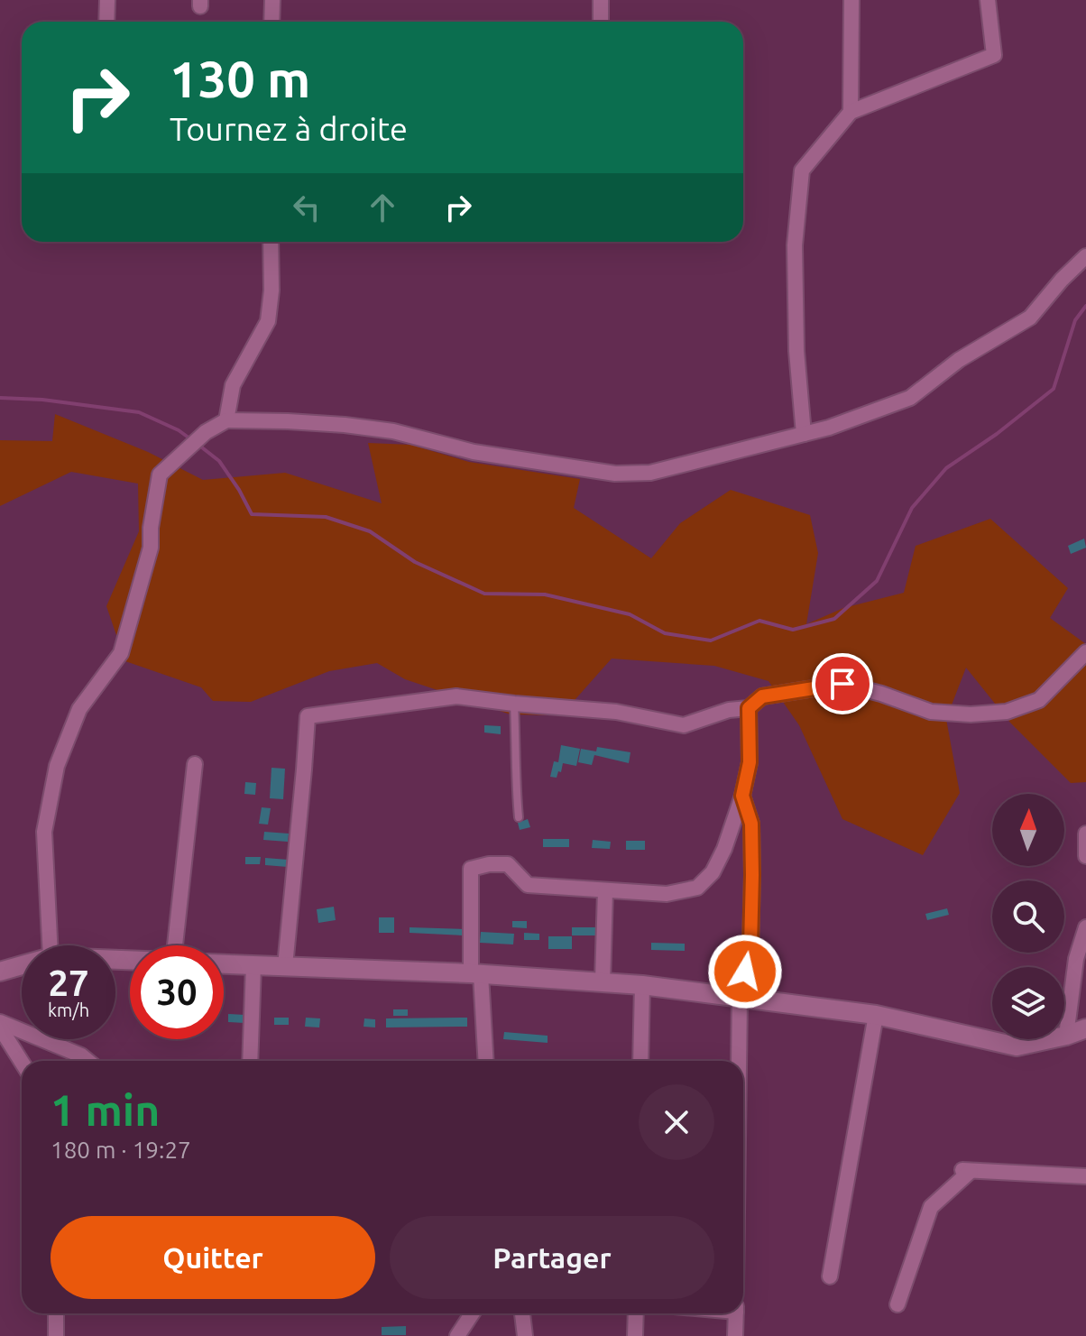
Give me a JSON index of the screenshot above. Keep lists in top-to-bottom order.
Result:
{
  "north": "top",
  "page": {
    "turn": ["130 m", "Tournez à droite"],
    "speed": "27 km/h",
    "limit": "30",
    "heading": ["1 min", "180 m · 19:27"],
    "buttons": ["Quitter", "Partager"]
  }
}
